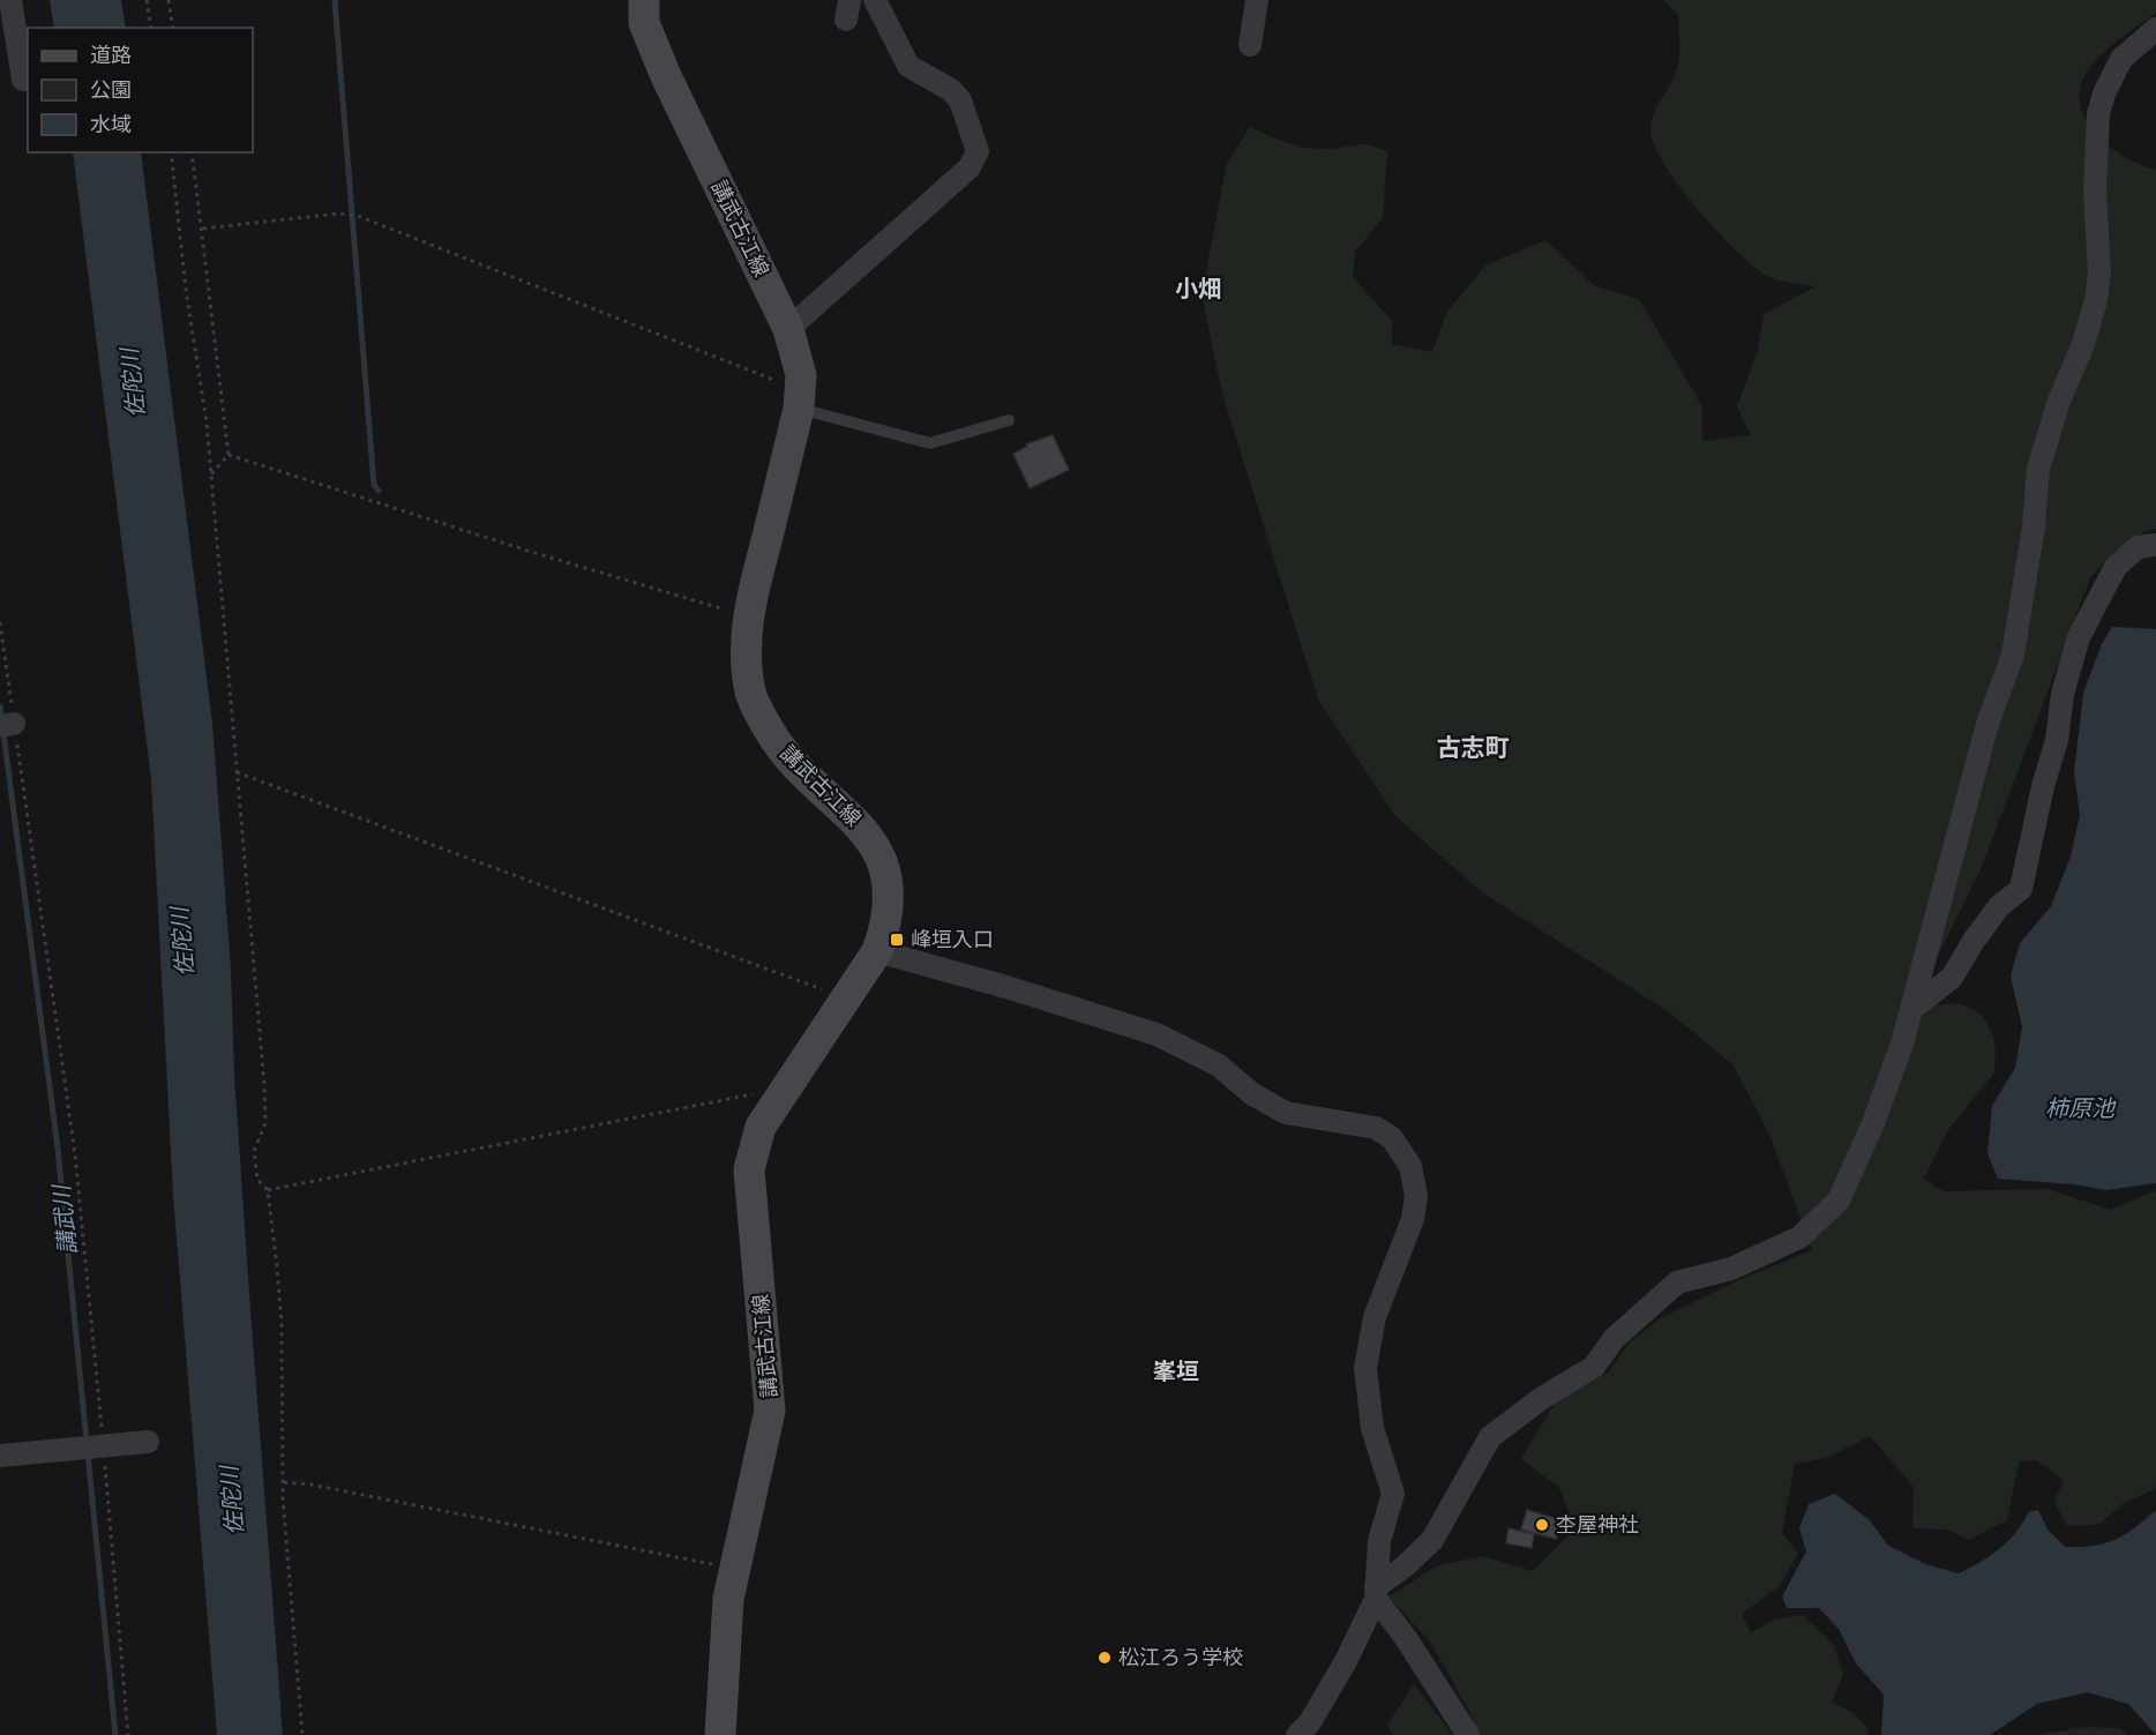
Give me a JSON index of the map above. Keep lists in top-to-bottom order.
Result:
{
  "streets": {
    "main road": ["講武古江線"]
  },
  "districts": ["小畑", "古志町", "峯垣"],
  "water": ["佐陀川", "柿原池", "講武川"],
  "places": {
    "transit": ["峰垣入口"],
    "other": ["杢屋神社", "松江ろう学校"]
  },
  "legend": ["道路", "公園", "水域"]
}
